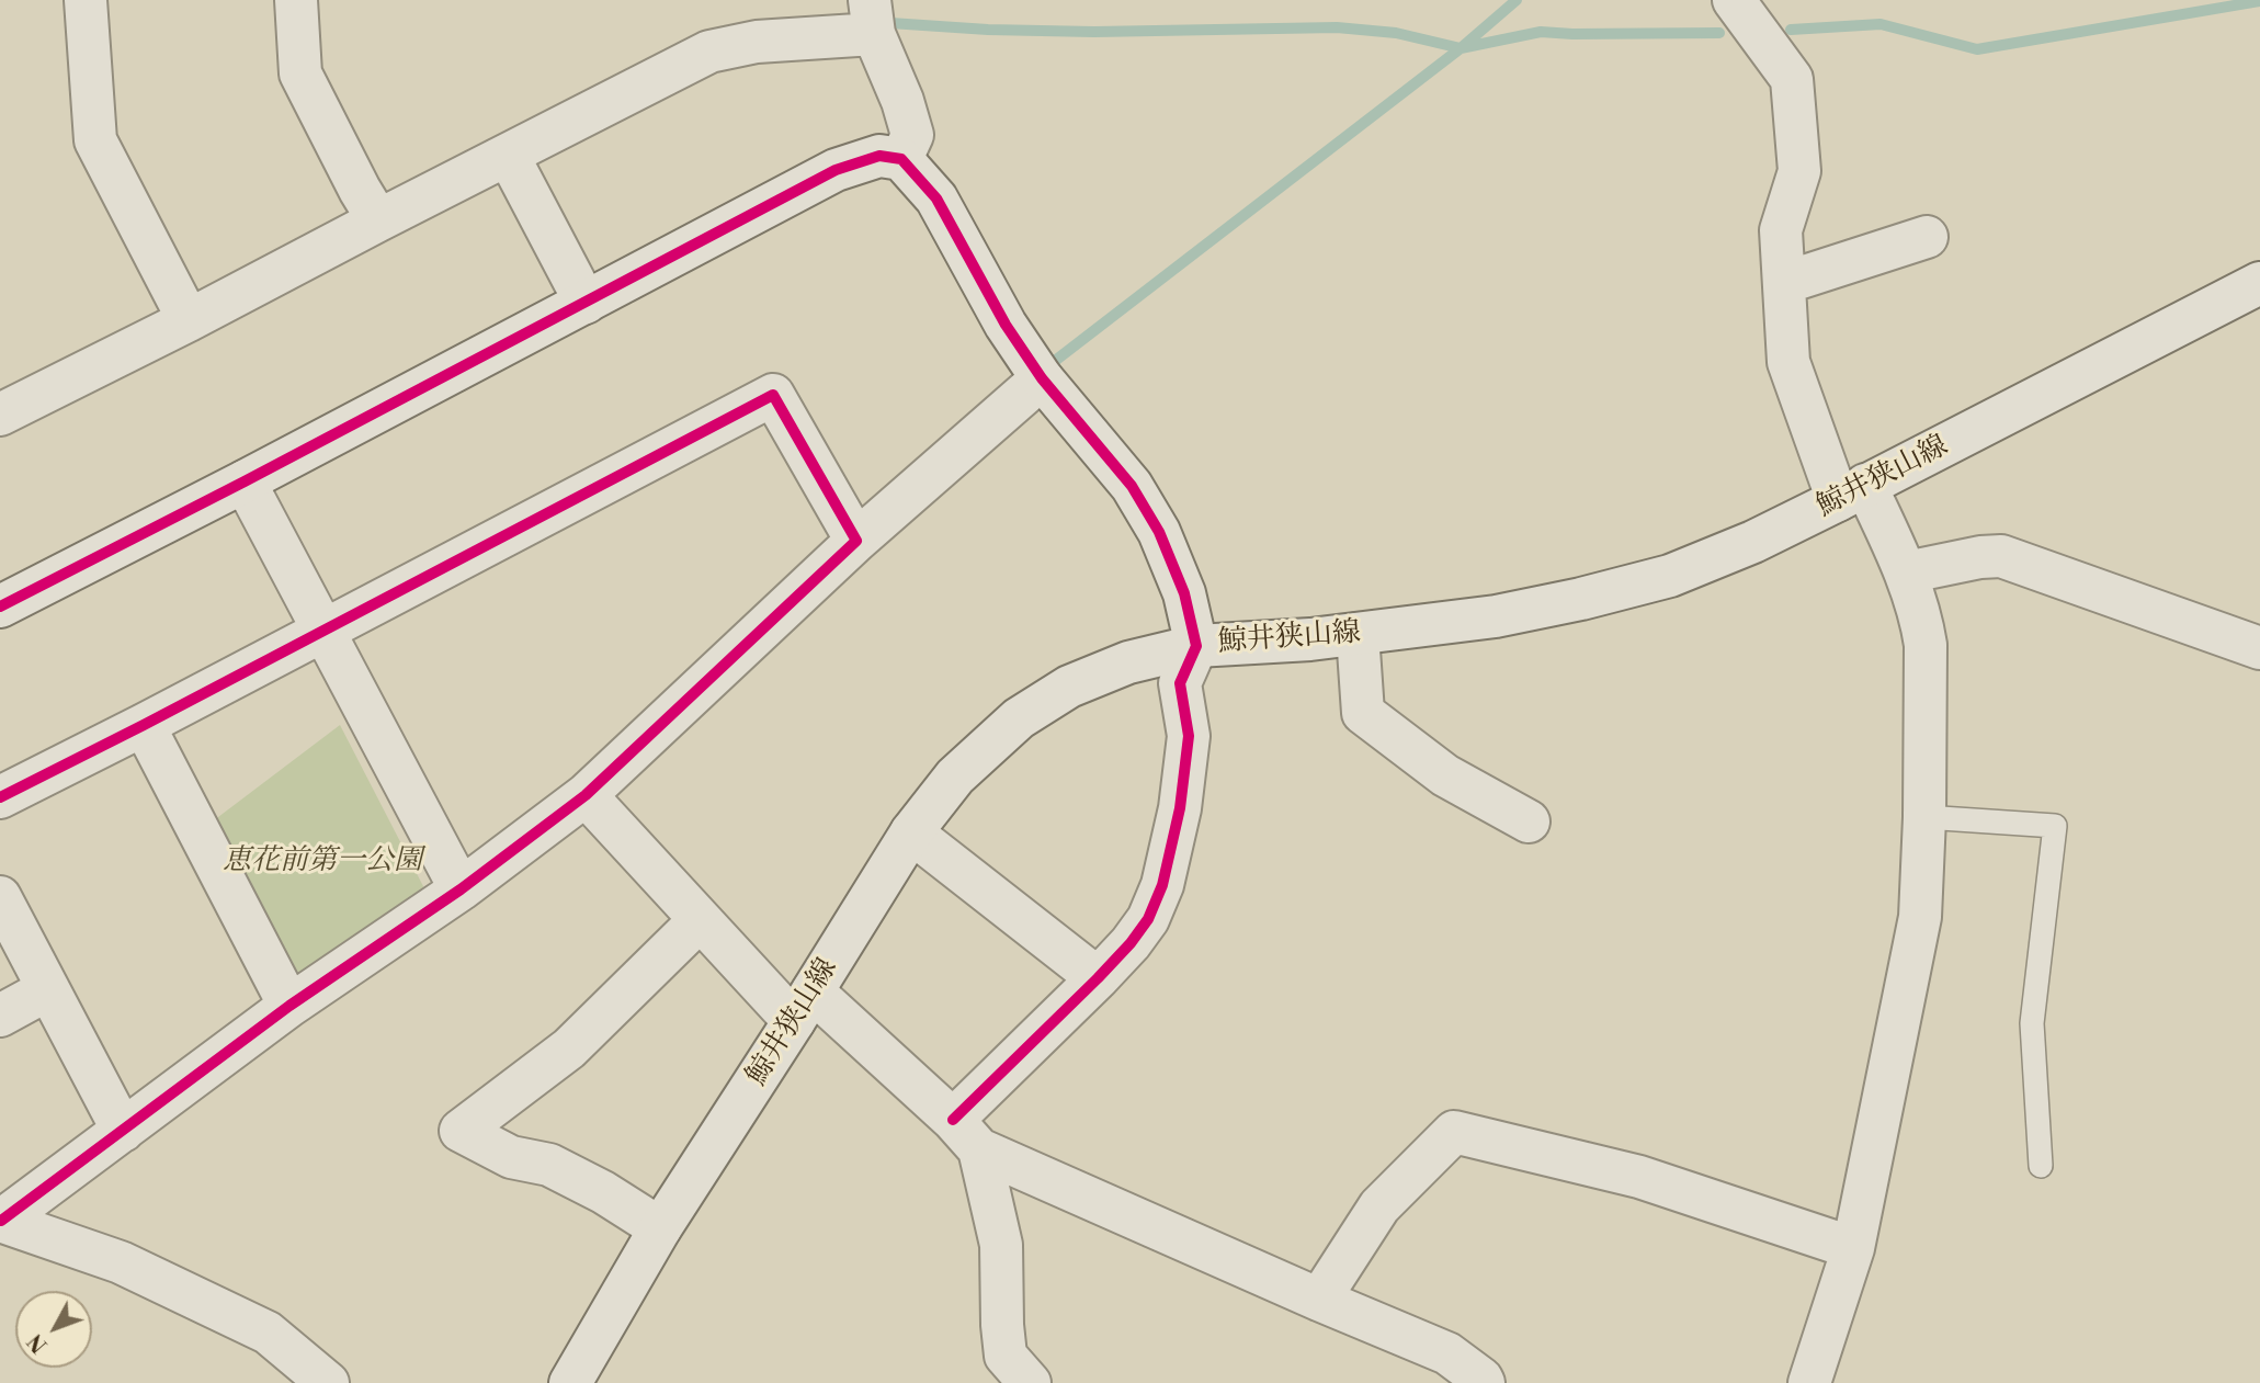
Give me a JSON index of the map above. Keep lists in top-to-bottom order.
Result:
{
  "streets": {
    "street": ["鯨井狭山線"]
  },
  "parks": ["恵花前第一公園"],
  "north": "bottom left"
}
